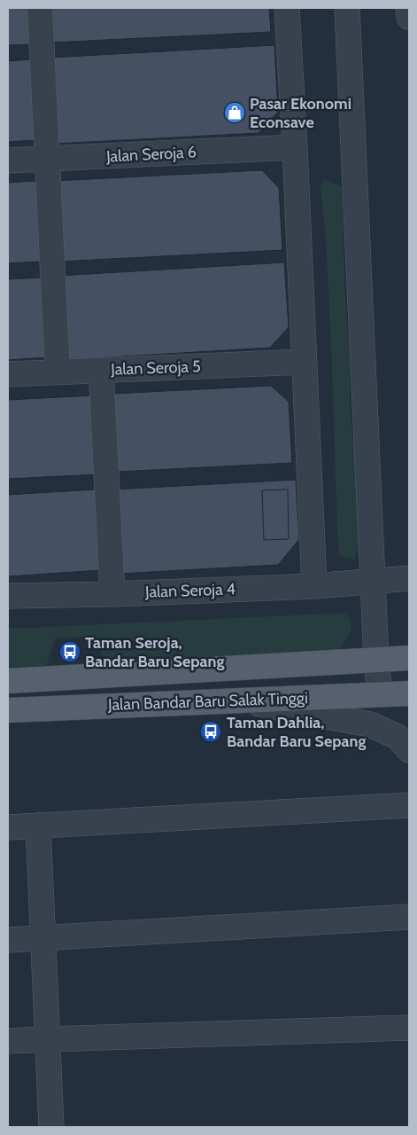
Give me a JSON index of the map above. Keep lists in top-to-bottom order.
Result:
{
  "streets": {
    "main road": ["Jalan Bandar Baru Salak Tinggi"],
    "street": ["Jalan Seroja 6", "Jalan Seroja 5", "Jalan Seroja 4"]
  },
  "places": {
    "shop": ["Pasar Ekonomi Econsave"],
    "bus stop": ["Taman Seroja, Bandar Baru Sepang", "Taman Dahlia, Bandar Baru Sepang"]
  }
}
